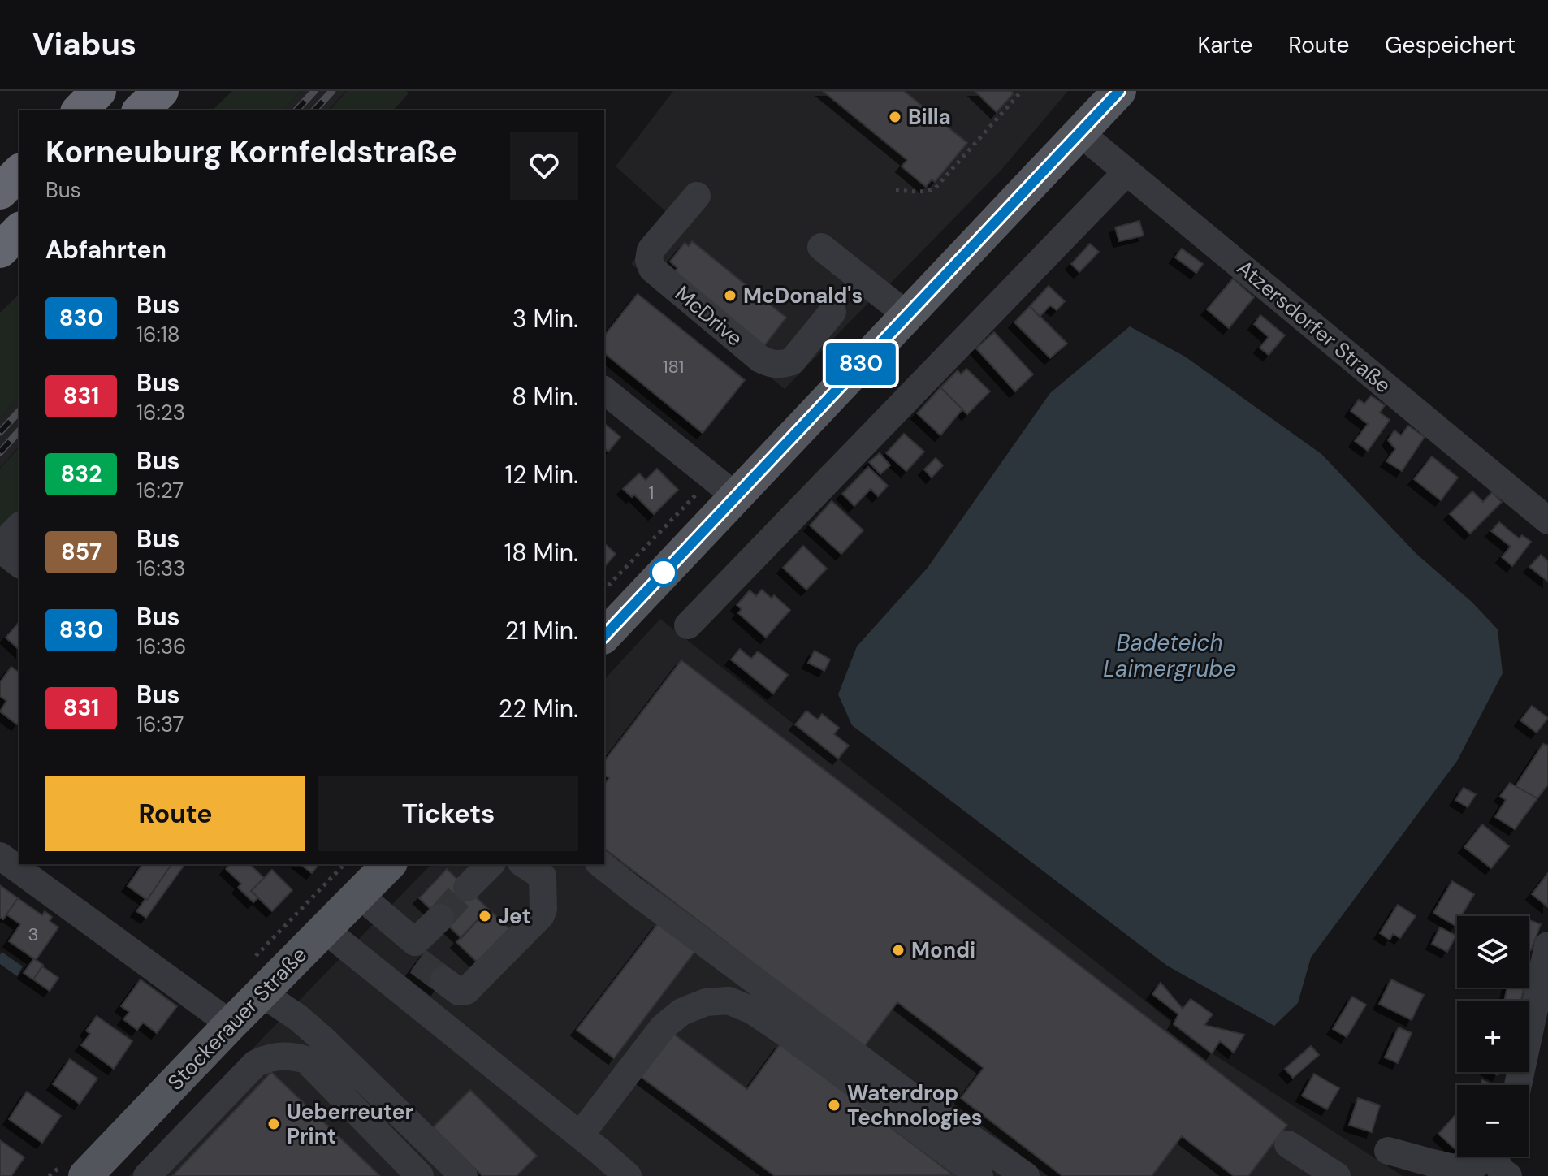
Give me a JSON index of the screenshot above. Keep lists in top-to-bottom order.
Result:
{
  "streets": {
    "main road": ["Stockerauer Straße"],
    "street": ["McDrive", "Atzersdorfer Straße"]
  },
  "water": ["Badeteich Laimergrube"],
  "places": [
    "Billa",
    "McDonald's",
    "Jet",
    "Mondi",
    "Waterdrop Technologies",
    "Ueberreuter Print"
  ],
  "lines": ["bus line 830"],
  "house_numbers": ["181", "1", "3"],
  "page": {
    "header": "Viabus",
    "nav": ["Karte", "Route", "Gespeichert"],
    "on_map": "830",
    "heading": [
      ["Korneuburg Kornfeldstraße", "Bus"],
      "Abfahrten"
    ],
    "list": [
      {
        "mark": "830",
        "name": "Bus",
        "note": "16:18",
        "value": "3 Min."
      },
      {
        "mark": "831",
        "name": "Bus",
        "note": "16:23",
        "value": "8 Min."
      },
      {
        "mark": "832",
        "name": "Bus",
        "note": "16:27",
        "value": "12 Min."
      },
      {
        "mark": "857",
        "name": "Bus",
        "note": "16:33",
        "value": "18 Min."
      },
      {
        "mark": "830",
        "name": "Bus",
        "note": "16:36",
        "value": "21 Min."
      },
      {
        "mark": "831",
        "name": "Bus",
        "note": "16:37",
        "value": "22 Min."
      }
    ],
    "buttons": ["Route", "Tickets"],
    "map_buttons": ["+", "−"]
  }
}
